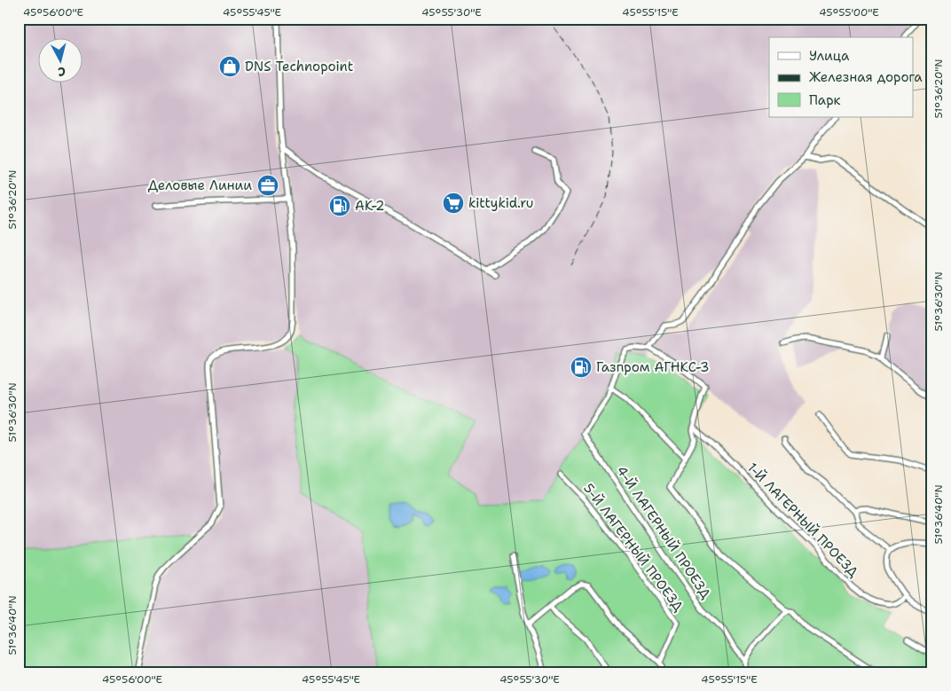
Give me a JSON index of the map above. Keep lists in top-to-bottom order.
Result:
{
  "streets": {
    "street": ["1-Й ЛАГЕРНЫЙ ПРОЕЗД", "4-Й ЛАГЕРНЫЙ ПРОЕЗД", "5-Й ЛАГЕРНЫЙ ПРОЕЗД"]
  },
  "places": {
    "shop": ["DNS Technopoint"],
    "office": ["Деловые Линии"],
    "supermarket": ["kittykid.ru"],
    "fuel station": ["АК-2", "Газпром АГНКС-3"]
  },
  "legend": ["Улица", "Железная дорога", "Парк"],
  "north": "bottom",
  "coordinates": [
    "45°56'00\"E",
    "45°55'45\"E",
    "45°55'30\"E",
    "45°55'15\"E",
    "45°55'00\"E",
    "51°36'20\"N",
    "51°36'30\"N",
    "51°36'40\"N"
  ]
}
